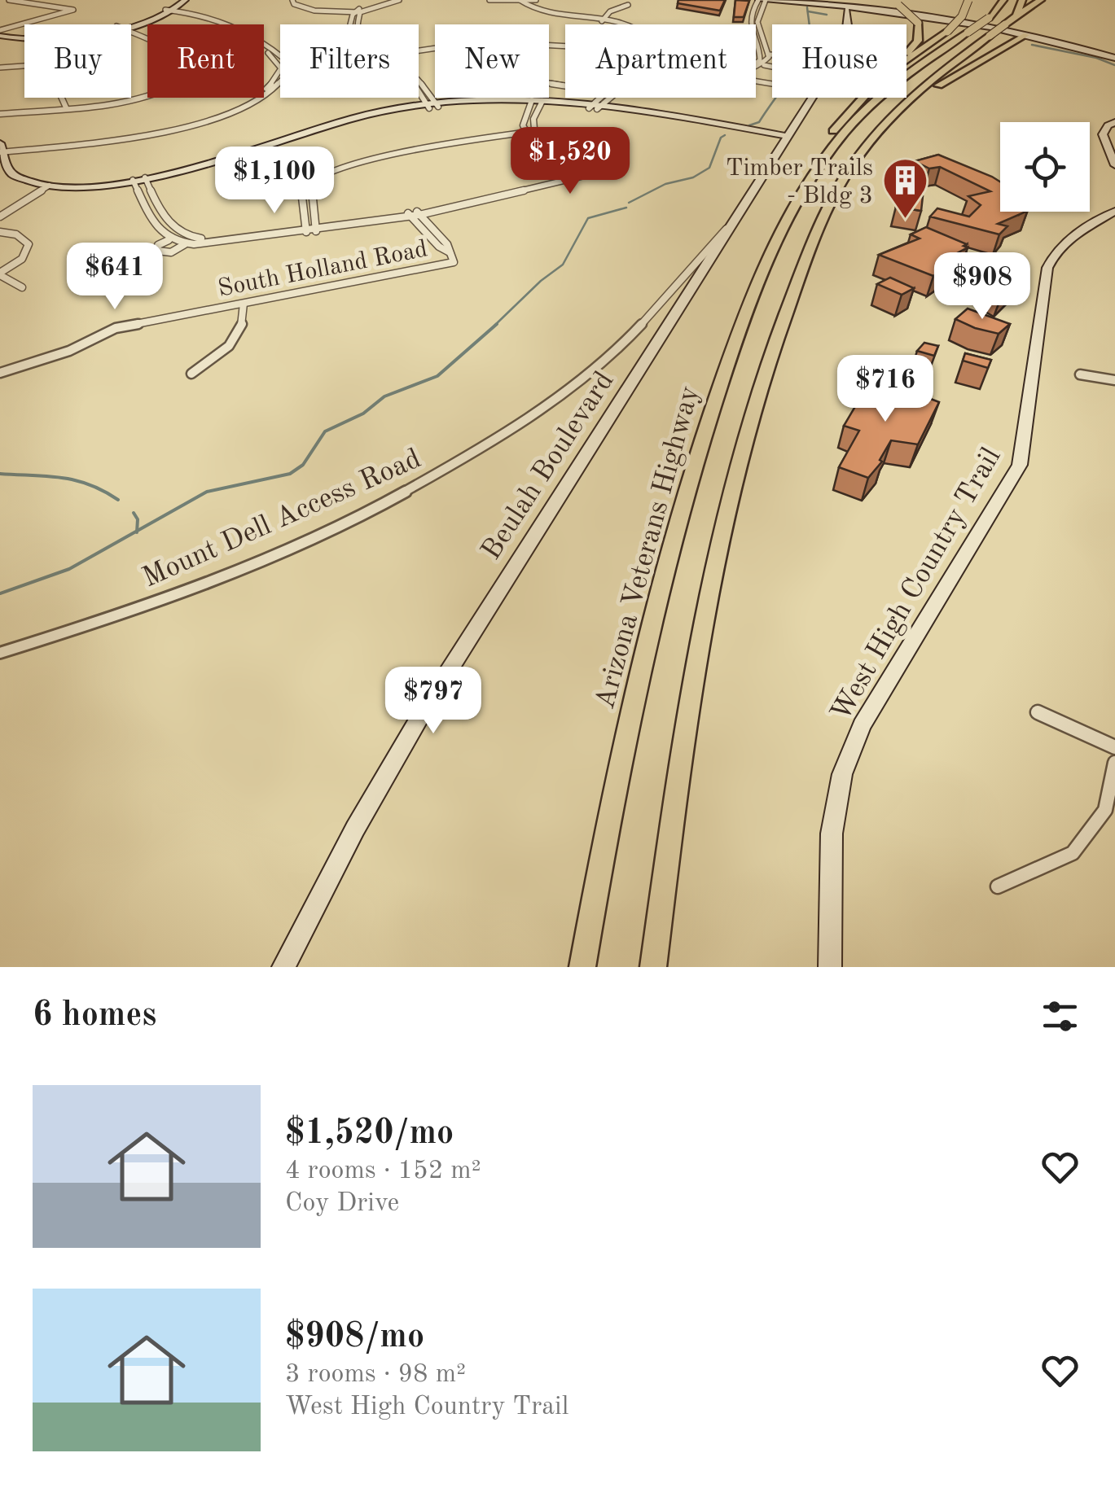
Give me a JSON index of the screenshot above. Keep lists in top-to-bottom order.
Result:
{
  "streets": {
    "highway": ["Arizona Veterans Highway"],
    "street": [
      "South Holland Road",
      "Beulah Boulevard",
      "Mount Dell Access Road",
      "West High Country Trail"
    ]
  },
  "crossings": [
    ["Beulah Boulevard", "Mount Dell Access Road"]
  ],
  "places": {
    "building": ["Timber Trails - Bldg 3"]
  },
  "page": {
    "chip": [
      "Buy",
      "Rent",
      "Filters",
      "New",
      "Apartment",
      "House"
    ],
    "price": [
      "$1,520",
      "$1,100",
      "$641",
      "$908",
      "$716",
      "$797"
    ],
    "heading": "6 homes",
    "list": [
      {
        "name": "$1,520/mo",
        "note": "4 rooms · 152 m² · Coy Drive"
      },
      {
        "name": "$908/mo",
        "note": "3 rooms · 98 m² · West High Country Trail"
      }
    ]
  }
}
